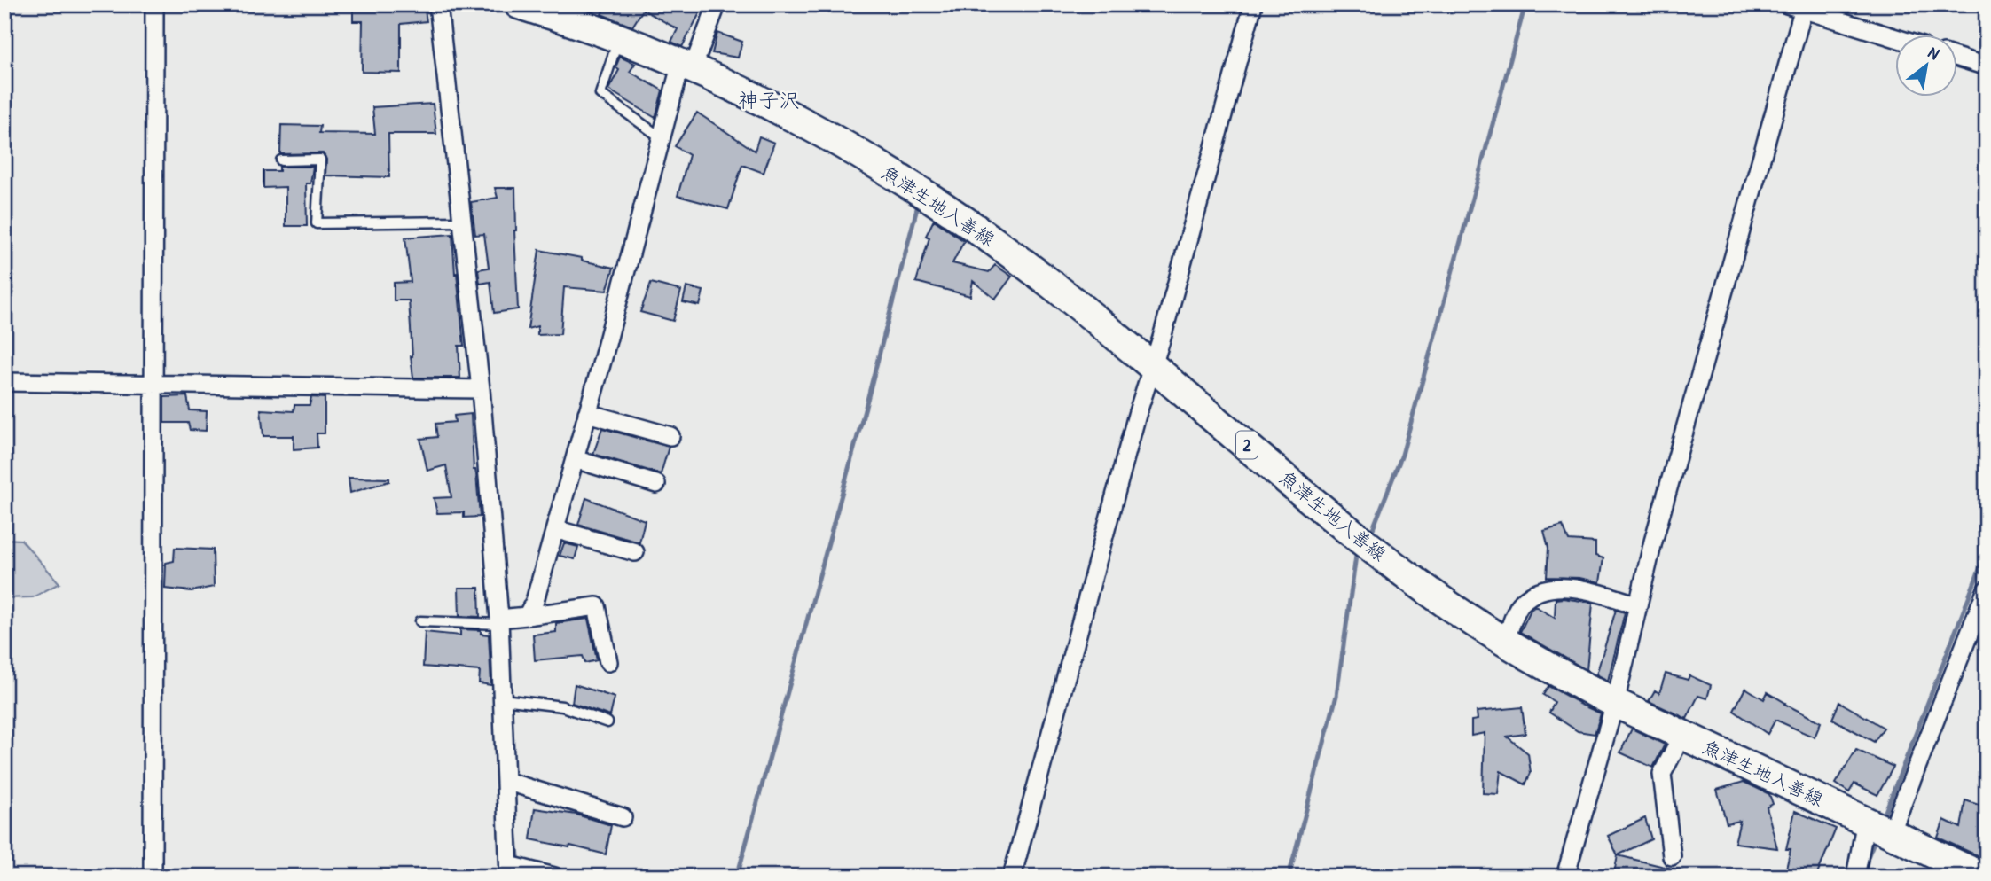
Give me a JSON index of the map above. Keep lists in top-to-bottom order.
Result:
{
  "streets": {
    "main road": ["魚津生地入善線", "2"]
  },
  "districts": ["神子沢"],
  "north": "top right"
}
